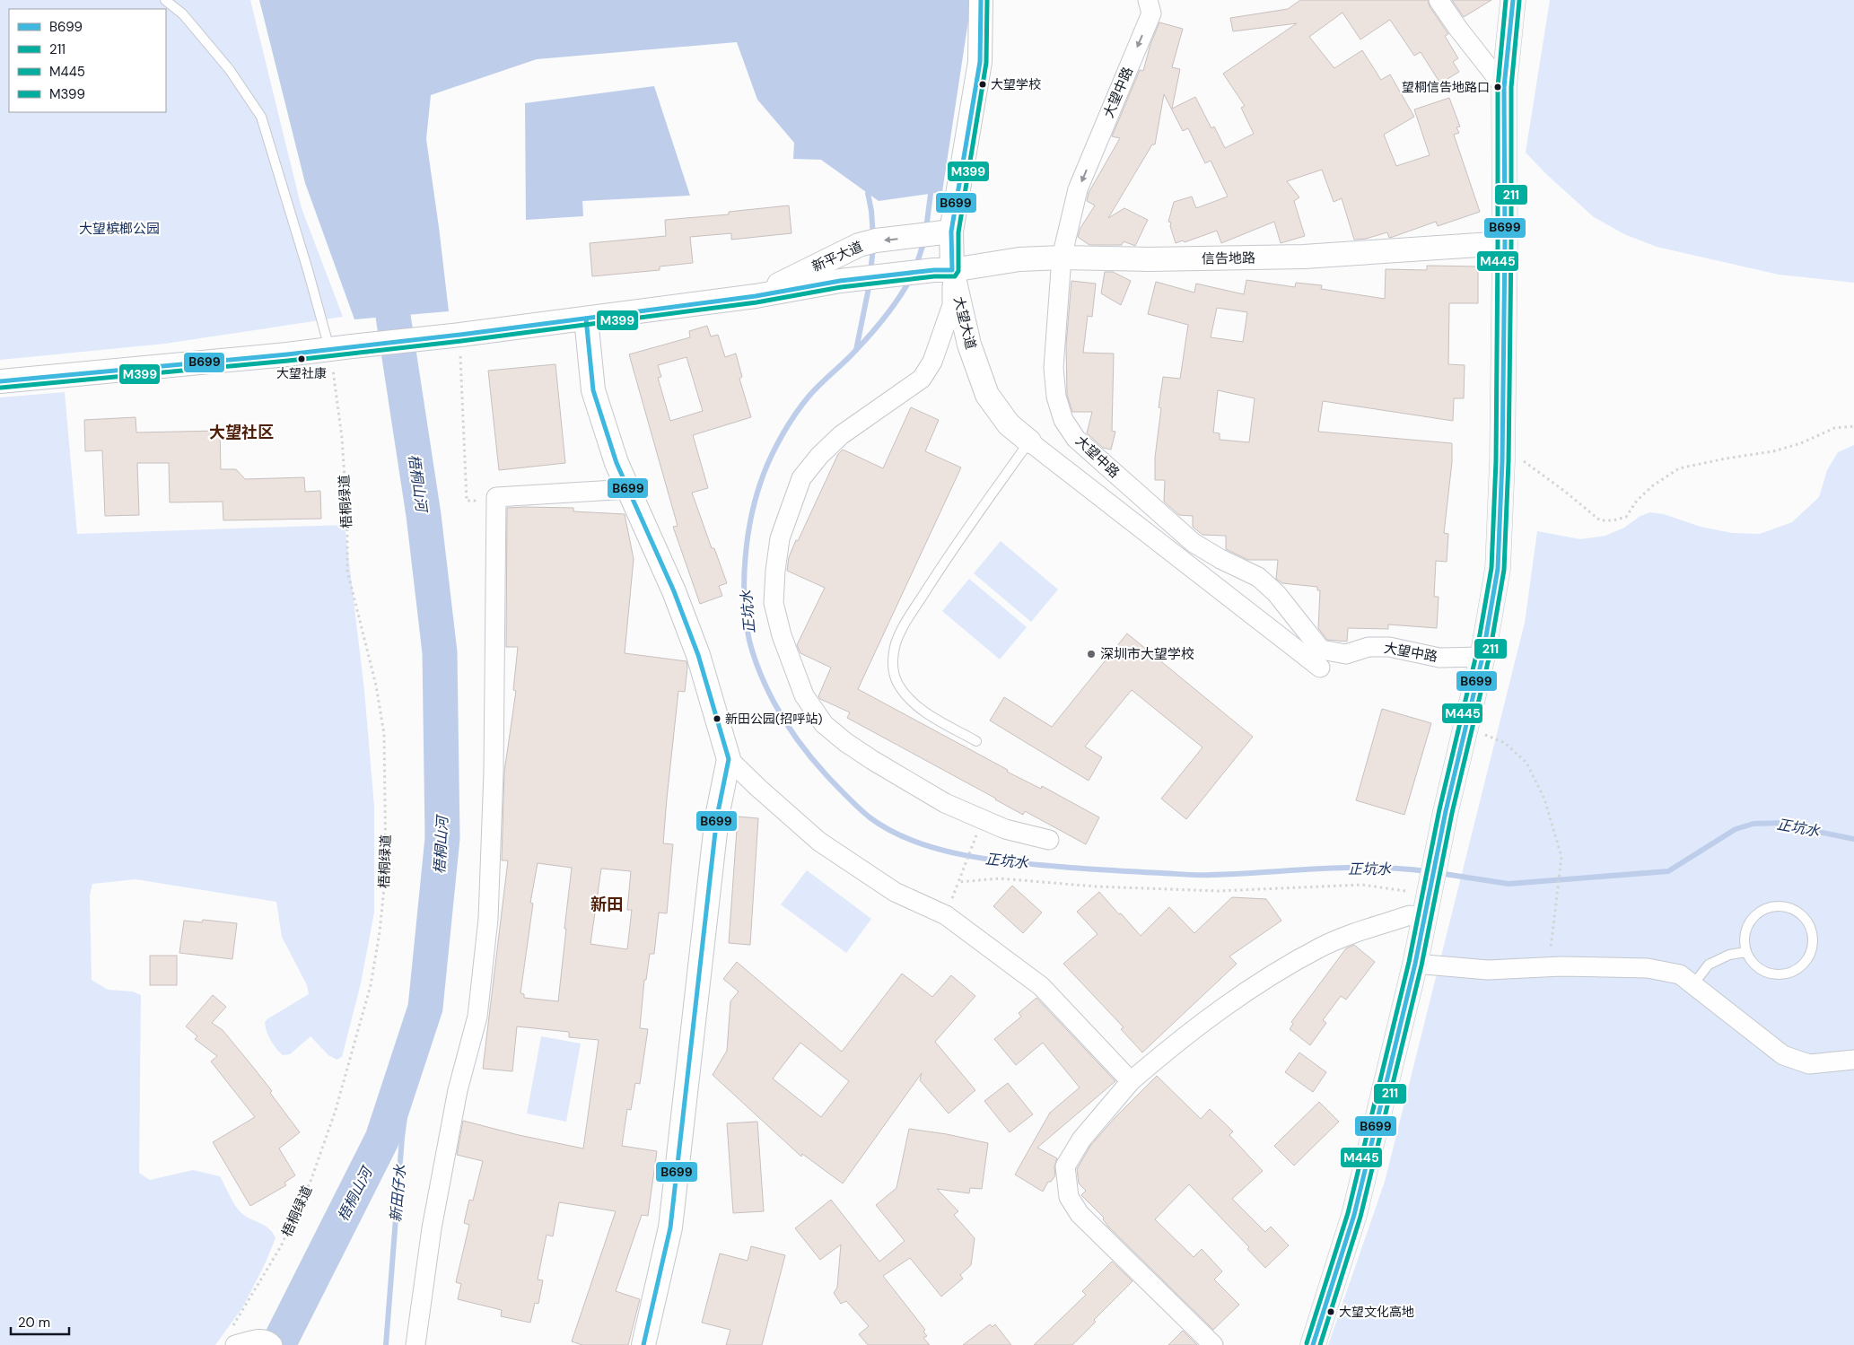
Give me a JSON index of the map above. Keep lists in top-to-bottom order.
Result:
{
  "streets": {
    "street": [
      "大望中路",
      "新平大道",
      "信告地路",
      "大望大道"
    ],
    "path": ["梧桐绿道"]
  },
  "crossings": [
    ["大望中路", "信告地路"],
    ["新平大道", "信告地路"],
    ["新平大道", "大望大道"],
    ["新平大道", "梧桐绿道"],
    ["信告地路", "大望大道"]
  ],
  "districts": ["大望社区", "新田"],
  "water": ["梧桐山河", "正坑水", "新田仔水"],
  "parks": ["大望槟榔公园"],
  "places": [
    "大望学校",
    "望桐信告地路口",
    "大望社康",
    "深圳市大望学校",
    "新田公园(招呼站)",
    "大望文化高地"
  ],
  "lines": [
    "transit line B699",
    "transit line M445",
    "transit line M399",
    "transit line 211"
  ],
  "legend": [
    "B699",
    "211",
    "M445",
    "M399"
  ],
  "scale_bar": "20 m"
}
